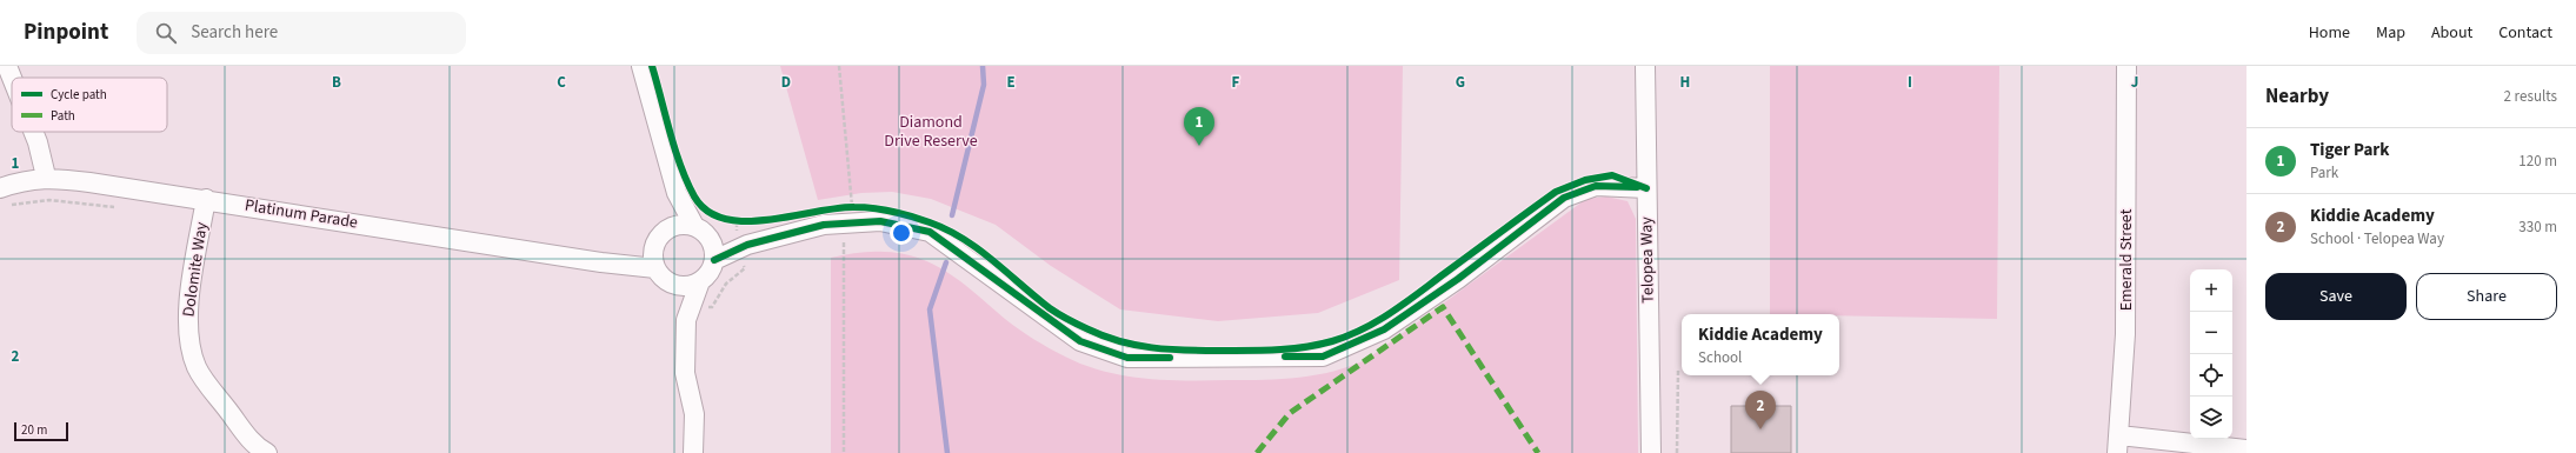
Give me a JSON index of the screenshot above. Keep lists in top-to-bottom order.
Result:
{
  "streets": {
    "street": [
      "Platinum Parade",
      "Telopea Way",
      "Emerald Street",
      "Dolomite Way"
    ]
  },
  "crossings": [
    ["Platinum Parade", "Dolomite Way"]
  ],
  "parks": ["Diamond Drive Reserve"],
  "legend": ["Cycle path", "Path"],
  "scale_bar": "20 m",
  "page": {
    "header": "Pinpoint",
    "search": "Search here",
    "nav": [
      "Home",
      "Map",
      "About",
      "Contact"
    ],
    "heading": ["Nearby", "2 results"],
    "pins": ["1", "2"],
    "list": [
      {
        "mark": "1",
        "name": "Tiger Park",
        "note": "Park",
        "value": "120 m"
      },
      {
        "mark": "2",
        "name": "Kiddie Academy",
        "note": "School · Telopea Way",
        "value": "330 m"
      }
    ],
    "buttons": ["Save", "Share"],
    "map_buttons": ["+", "−"],
    "popup": ["Kiddie Academy", "School"],
    "scale": "20 m"
  },
  "grid": {
    "columns": [
      "B",
      "C",
      "D",
      "E",
      "F",
      "G",
      "H",
      "I",
      "J"
    ],
    "rows": ["1", "2"]
  }
}
